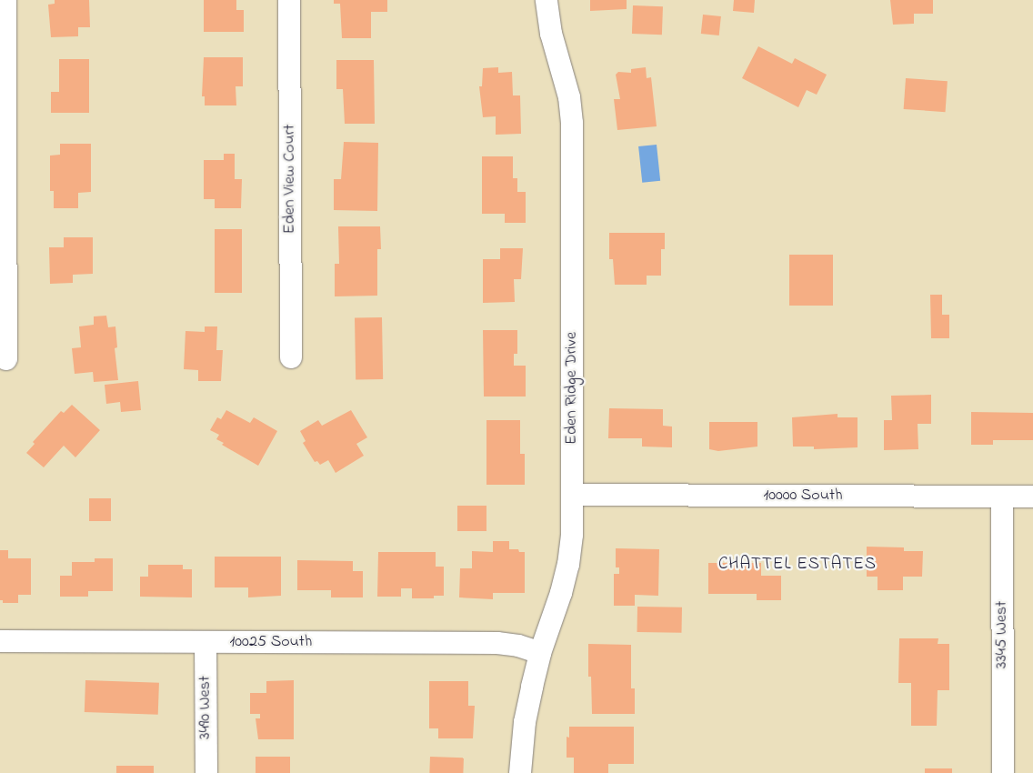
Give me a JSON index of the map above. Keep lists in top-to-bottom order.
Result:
{
  "streets": {
    "street": [
      "Eden View Court",
      "Eden Ridge Drive",
      "10000 South",
      "3345 West",
      "10025 South",
      "3490 West"
    ]
  },
  "crossings": [
    ["Eden Ridge Drive", "10000 South"],
    ["Eden Ridge Drive", "10025 South"],
    ["10000 South", "3345 West"],
    ["10025 South", "3490 West"]
  ],
  "districts": ["CHATTEL ESTATES"]
}
